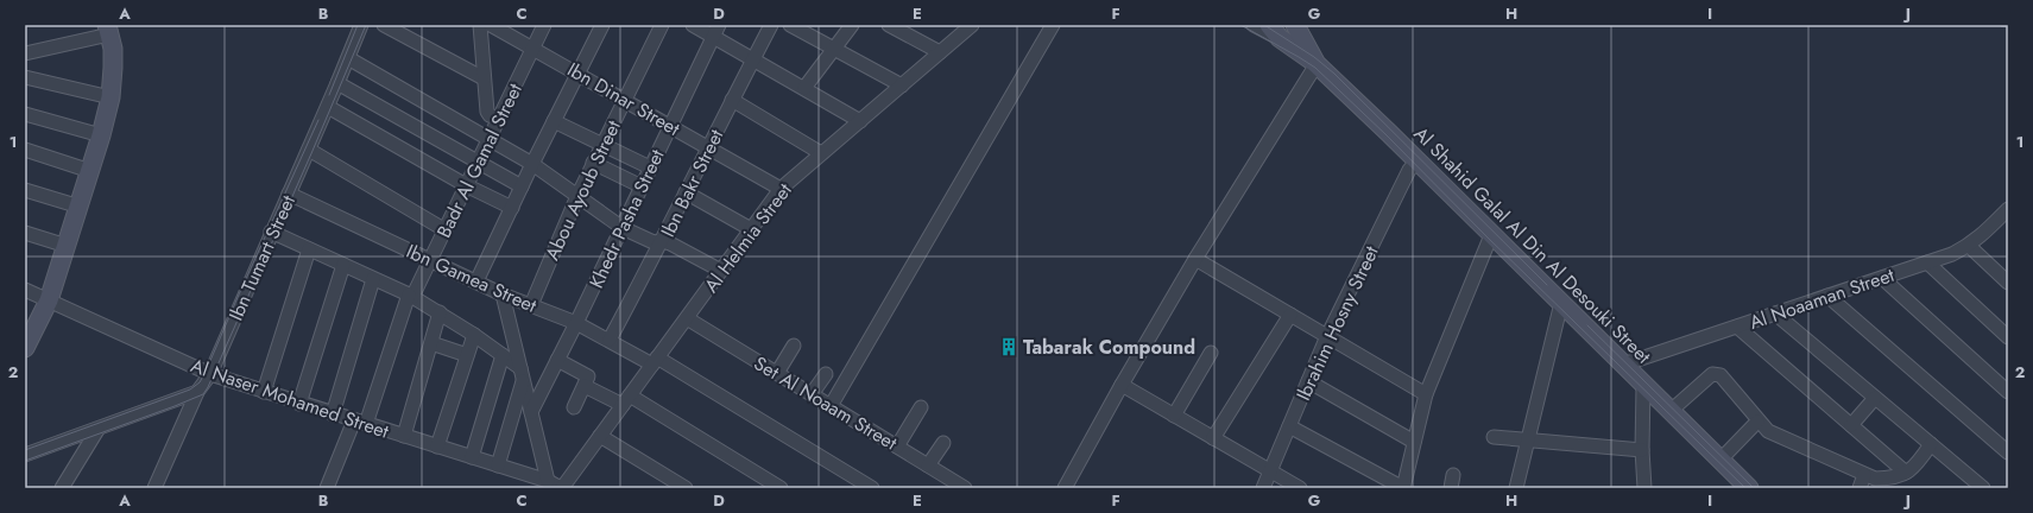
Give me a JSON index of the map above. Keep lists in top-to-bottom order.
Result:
{
  "streets": {
    "main road": ["Al Shahid Galal Al Din Al Desouki Street"],
    "street": [
      "Ibn Dinar Street",
      "Badr Al Gamal Street",
      "Ibn Bakr Street",
      "Abou Ayoub Street",
      "Khedr Pasha Street",
      "Al Helmia Street",
      "Ibn Tumart Street",
      "Ibn Gamea Street",
      "Al Noaaman Street",
      "Ibrahim Hosny Street",
      "Al Naser Mohamed Street",
      "Set Al Noaam Street"
    ]
  },
  "crossings": [
    ["Ibn Dinar Street", "Badr Al Gamal Street"],
    ["Ibn Dinar Street", "Ibn Bakr Street"],
    ["Ibn Dinar Street", "Abou Ayoub Street"],
    ["Ibn Dinar Street", "Khedr Pasha Street"],
    ["Ibn Dinar Street", "Al Helmia Street"],
    ["Badr Al Gamal Street", "Ibn Gamea Street"],
    ["Badr Al Gamal Street", "Al Naser Mohamed Street"],
    ["Ibn Bakr Street", "Ibn Gamea Street"],
    ["Abou Ayoub Street", "Ibn Gamea Street"],
    ["Khedr Pasha Street", "Ibn Gamea Street"],
    ["Al Helmia Street", "Ibn Gamea Street"],
    ["Al Helmia Street", "Al Naser Mohamed Street"],
    ["Al Helmia Street", "Set Al Noaam Street"],
    ["Al Shahid Galal Al Din Al Desouki Street", "Al Noaaman Street"],
    ["Al Shahid Galal Al Din Al Desouki Street", "Ibrahim Hosny Street"],
    ["Ibn Tumart Street", "Ibn Gamea Street"],
    ["Ibn Tumart Street", "Al Naser Mohamed Street"]
  ],
  "places": {
    "building": ["Tabarak Compound"]
  },
  "grid": {
    "columns": [
      "A",
      "B",
      "C",
      "D",
      "E",
      "F",
      "G",
      "H",
      "I",
      "J"
    ],
    "rows": ["1", "2"]
  }
}
